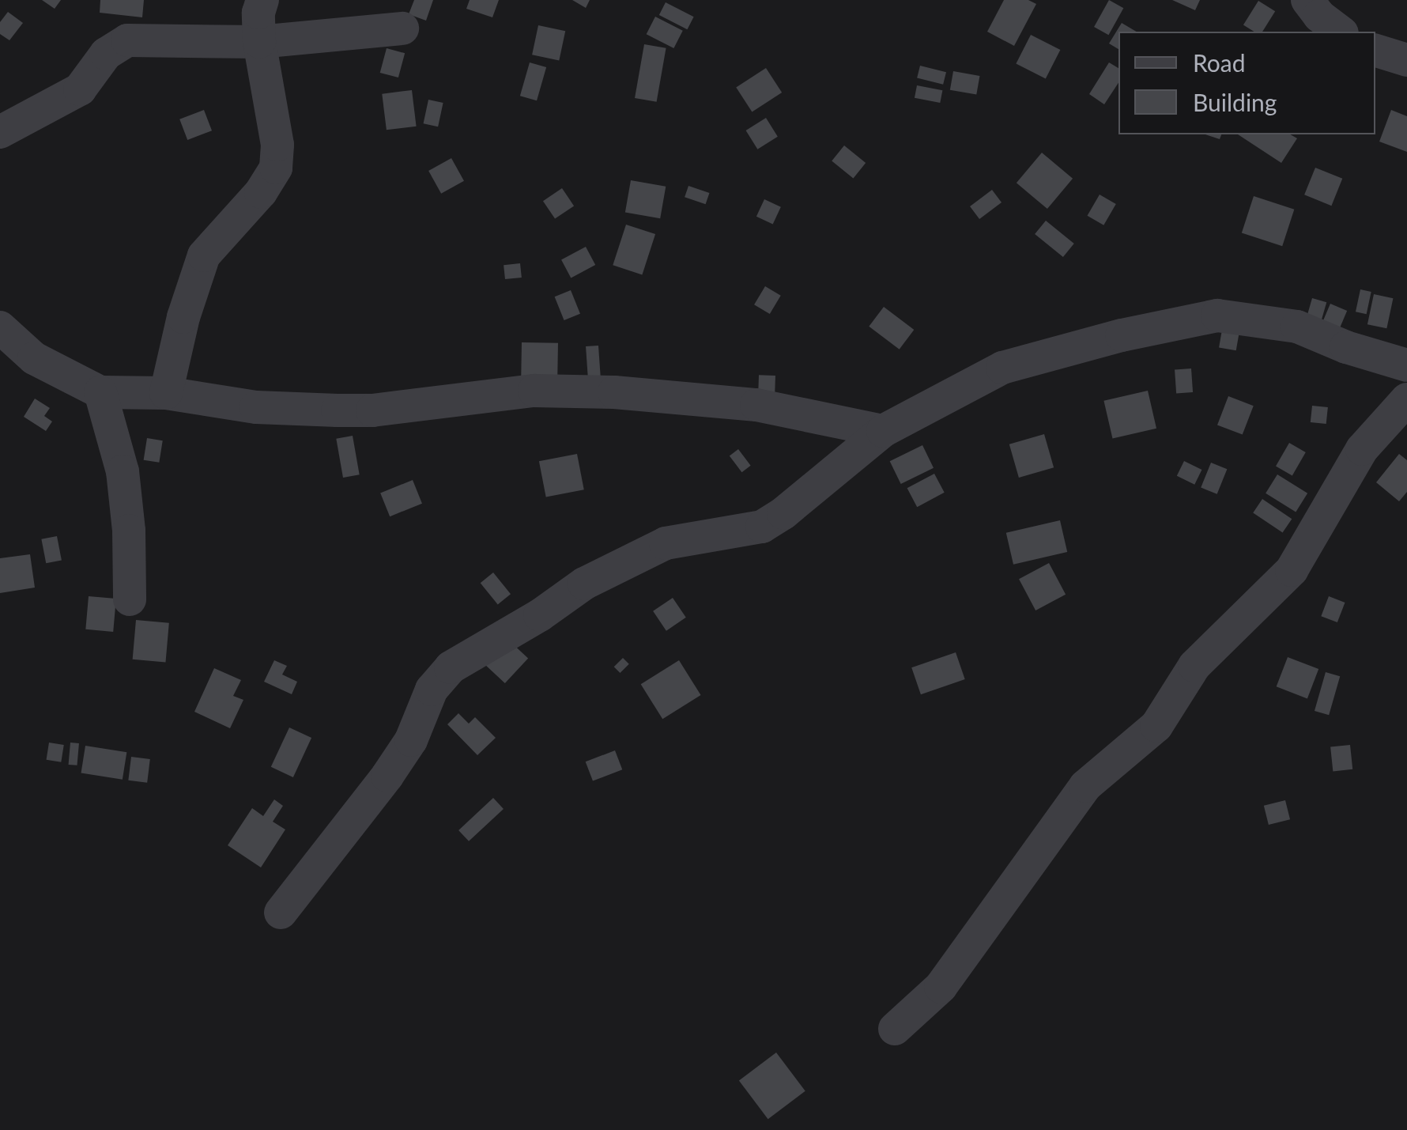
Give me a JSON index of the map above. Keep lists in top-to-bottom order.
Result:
{
  "legend": ["Road", "Building"]
}
